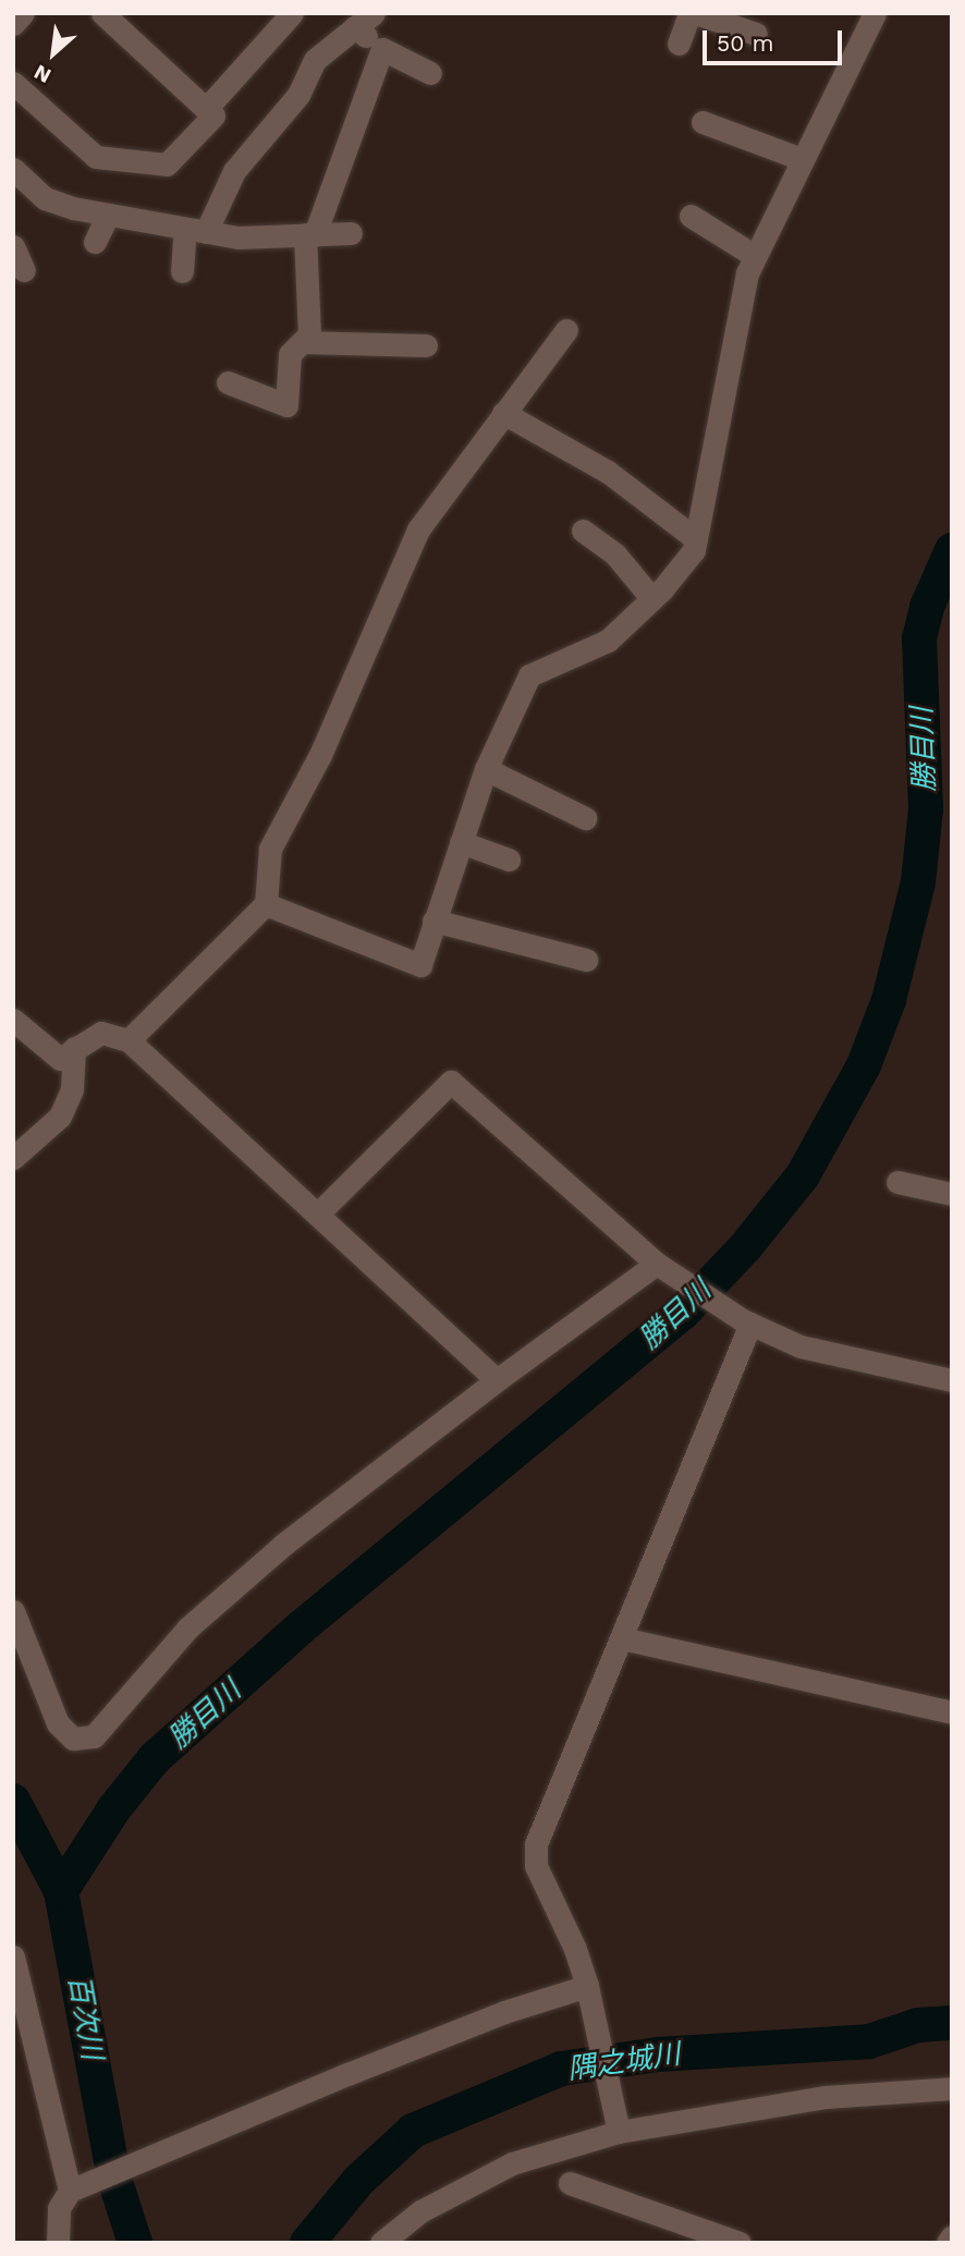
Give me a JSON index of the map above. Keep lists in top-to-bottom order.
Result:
{
  "water": ["勝目川", "百次川", "隅之城川"],
  "scale_bar": "50 m",
  "north": "bottom left"
}
